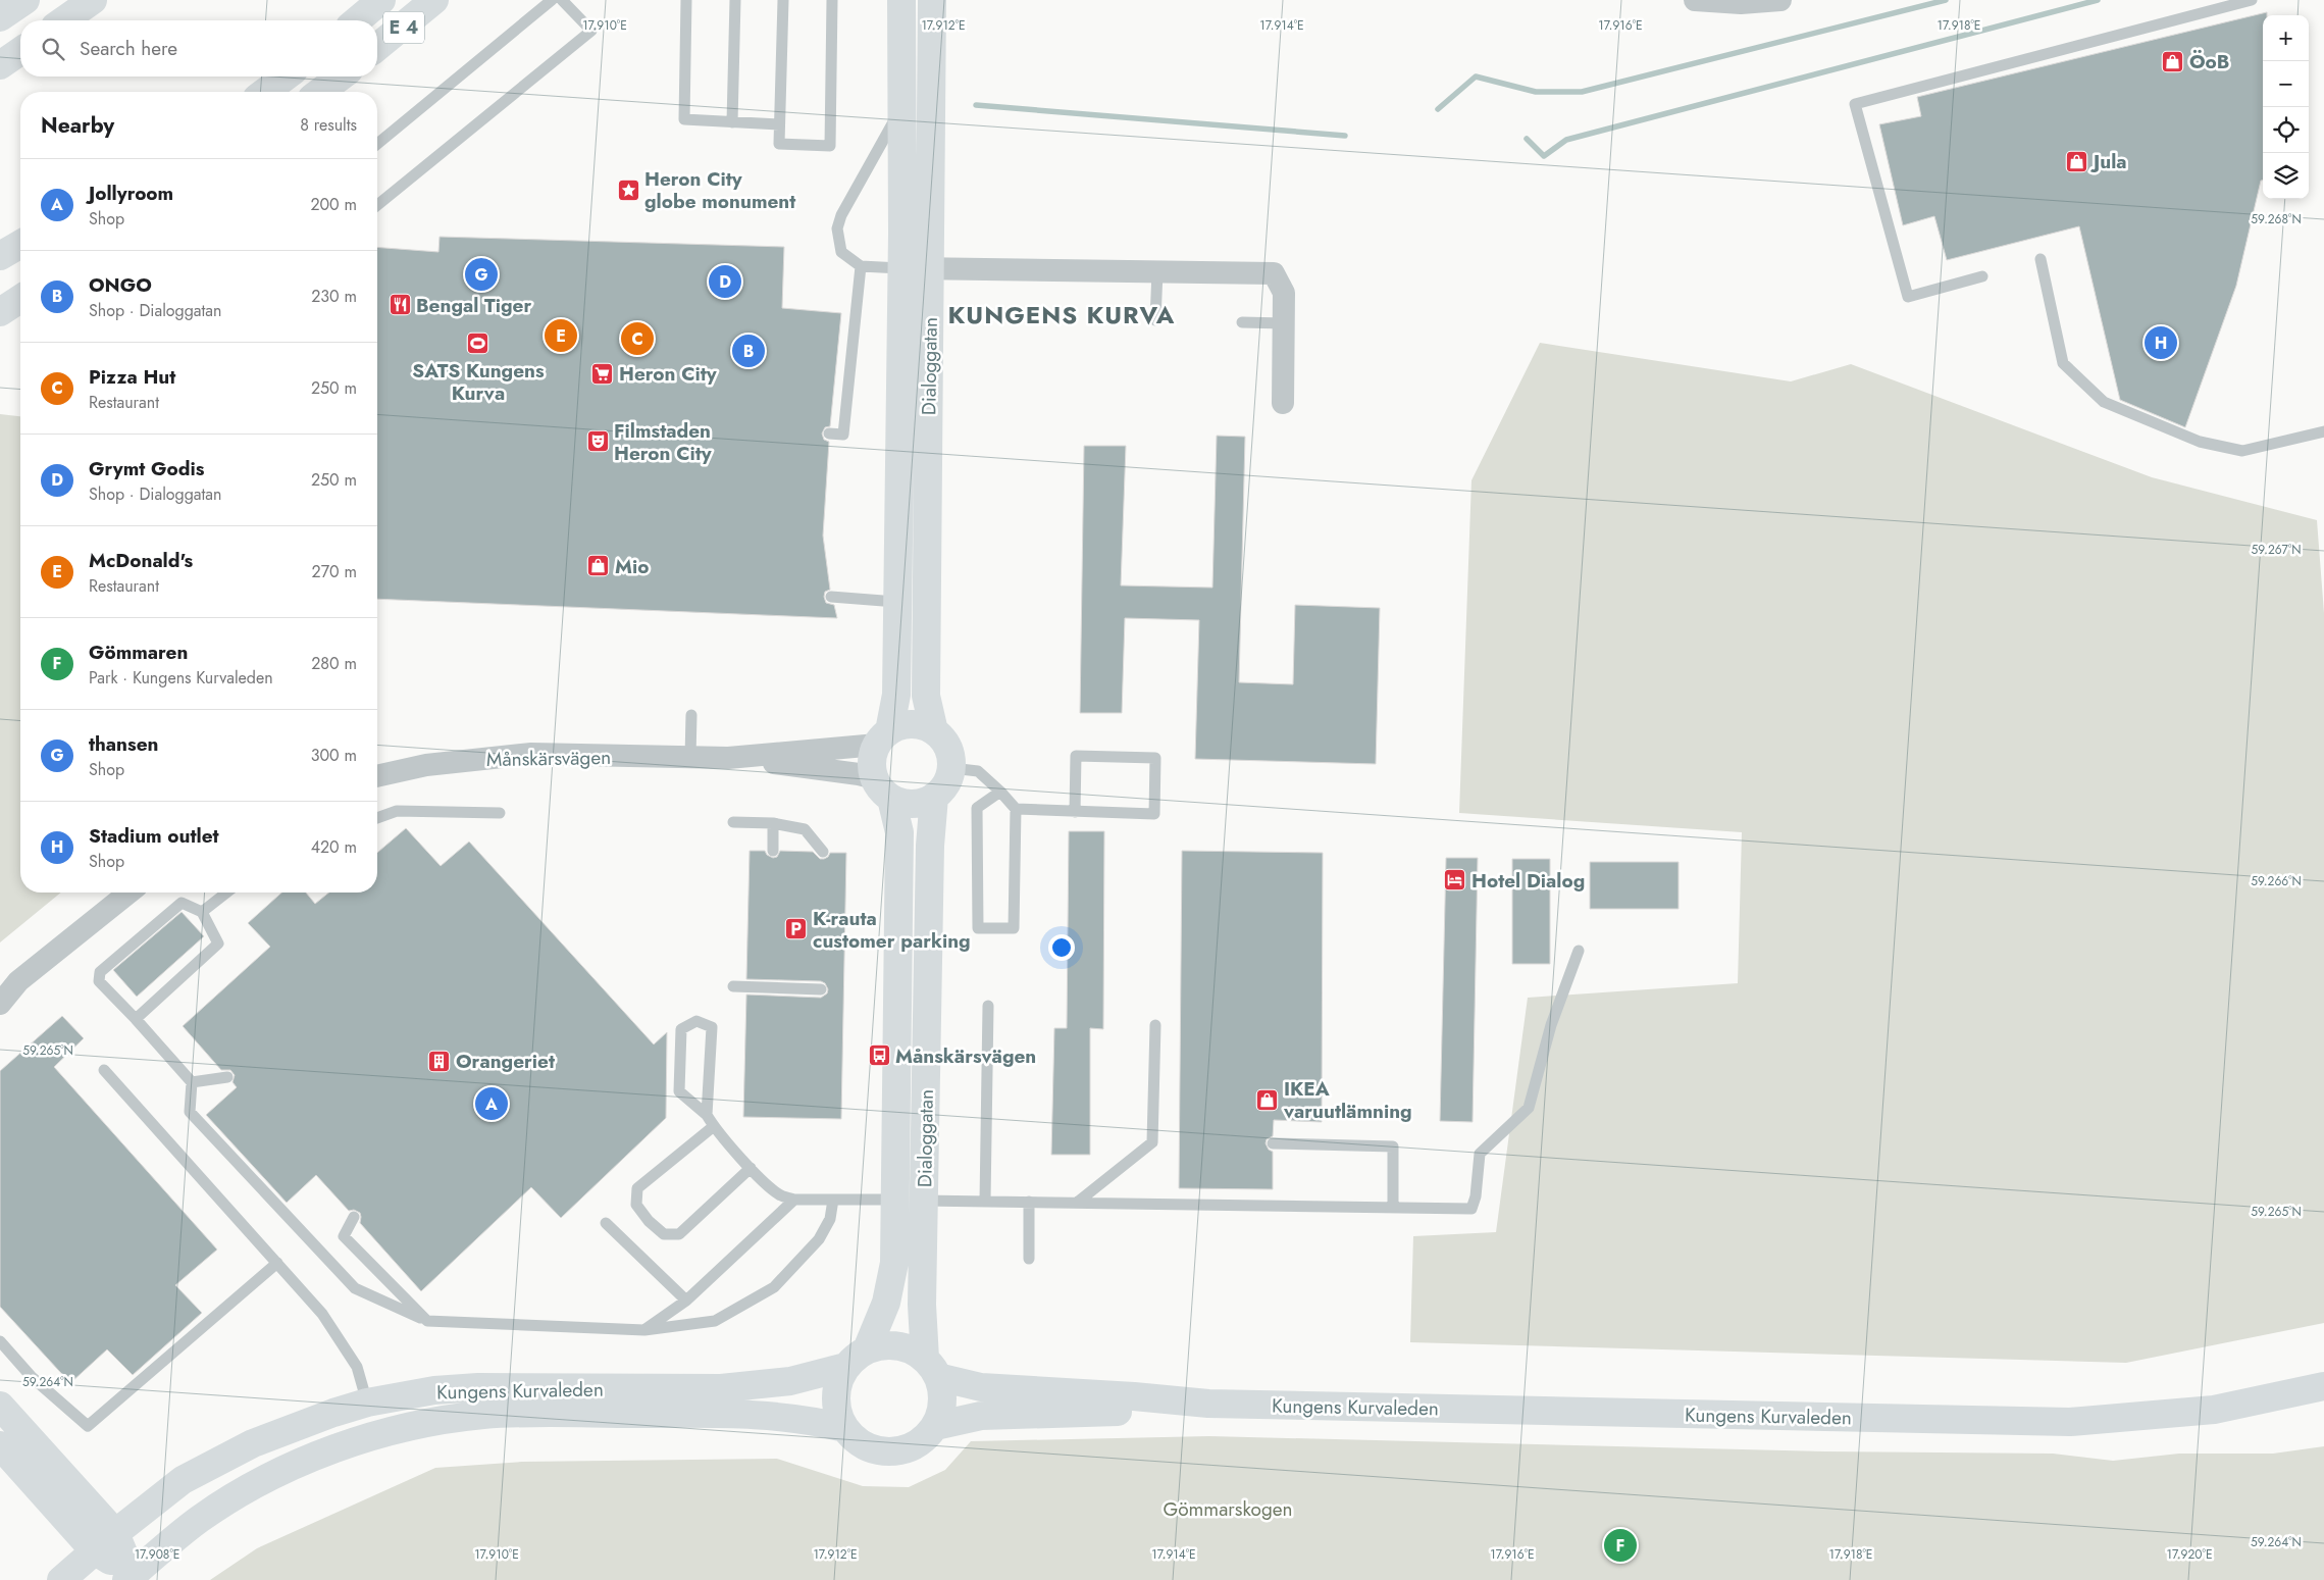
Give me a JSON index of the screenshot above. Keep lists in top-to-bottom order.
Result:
{
  "streets": {
    "main road": ["E 4", "Dialoggatan", "Kungens Kurvaleden"],
    "street": ["Månskärsvägen"]
  },
  "crossings": [
    ["Dialoggatan", "Månskärsvägen"],
    ["Dialoggatan", "Kungens Kurvaleden"]
  ],
  "districts": ["KUNGENS KURVA"],
  "parks": ["Gömmarskogen"],
  "places": {
    "shop": [
      "ÖoB",
      "Jula",
      "Mio",
      "IKEA varuutlämning"
    ],
    "place": ["Heron City globe monument"],
    "restaurant": ["Bengal Tiger"],
    "sports": ["SATS Kungens Kurva"],
    "supermarket": ["Heron City"],
    "theatre": ["Filmstaden Heron City"],
    "hotel": ["Hotel Dialog"],
    "parking": ["K-rauta customer parking"],
    "bus stop": ["Månskärsvägen"],
    "building": ["Orangeriet"]
  },
  "page": {
    "map_buttons": ["+", "−"],
    "search": "Search here",
    "heading": ["Nearby", "8 results"],
    "list": [
      {
        "mark": "A",
        "name": "Jollyroom",
        "note": "Shop",
        "value": "200 m"
      },
      {
        "mark": "B",
        "name": "ONGO",
        "note": "Shop · Dialoggatan",
        "value": "230 m"
      },
      {
        "mark": "C",
        "name": "Pizza Hut",
        "note": "Restaurant",
        "value": "250 m"
      },
      {
        "mark": "D",
        "name": "Grymt Godis",
        "note": "Shop · Dialoggatan",
        "value": "250 m"
      },
      {
        "mark": "E",
        "name": "McDonald's",
        "note": "Restaurant",
        "value": "270 m"
      },
      {
        "mark": "F",
        "name": "Gömmaren",
        "note": "Park · Kungens Kurvaleden",
        "value": "280 m"
      },
      {
        "mark": "G",
        "name": "thansen",
        "note": "Shop",
        "value": "300 m"
      },
      {
        "mark": "H",
        "name": "Stadium outlet",
        "note": "Shop",
        "value": "420 m"
      }
    ],
    "pins": [
      "G",
      "D",
      "E",
      "C",
      "H",
      "B",
      "A",
      "F"
    ]
  },
  "coordinates": [
    "17.910°E",
    "17.912°E",
    "17.914°E",
    "17.916°E",
    "17.918°E",
    "59.268°N",
    "59.267°N",
    "59.266°N",
    "59.265°N",
    "59.264°N",
    "17.908°E",
    "17.920°E"
  ]
}
